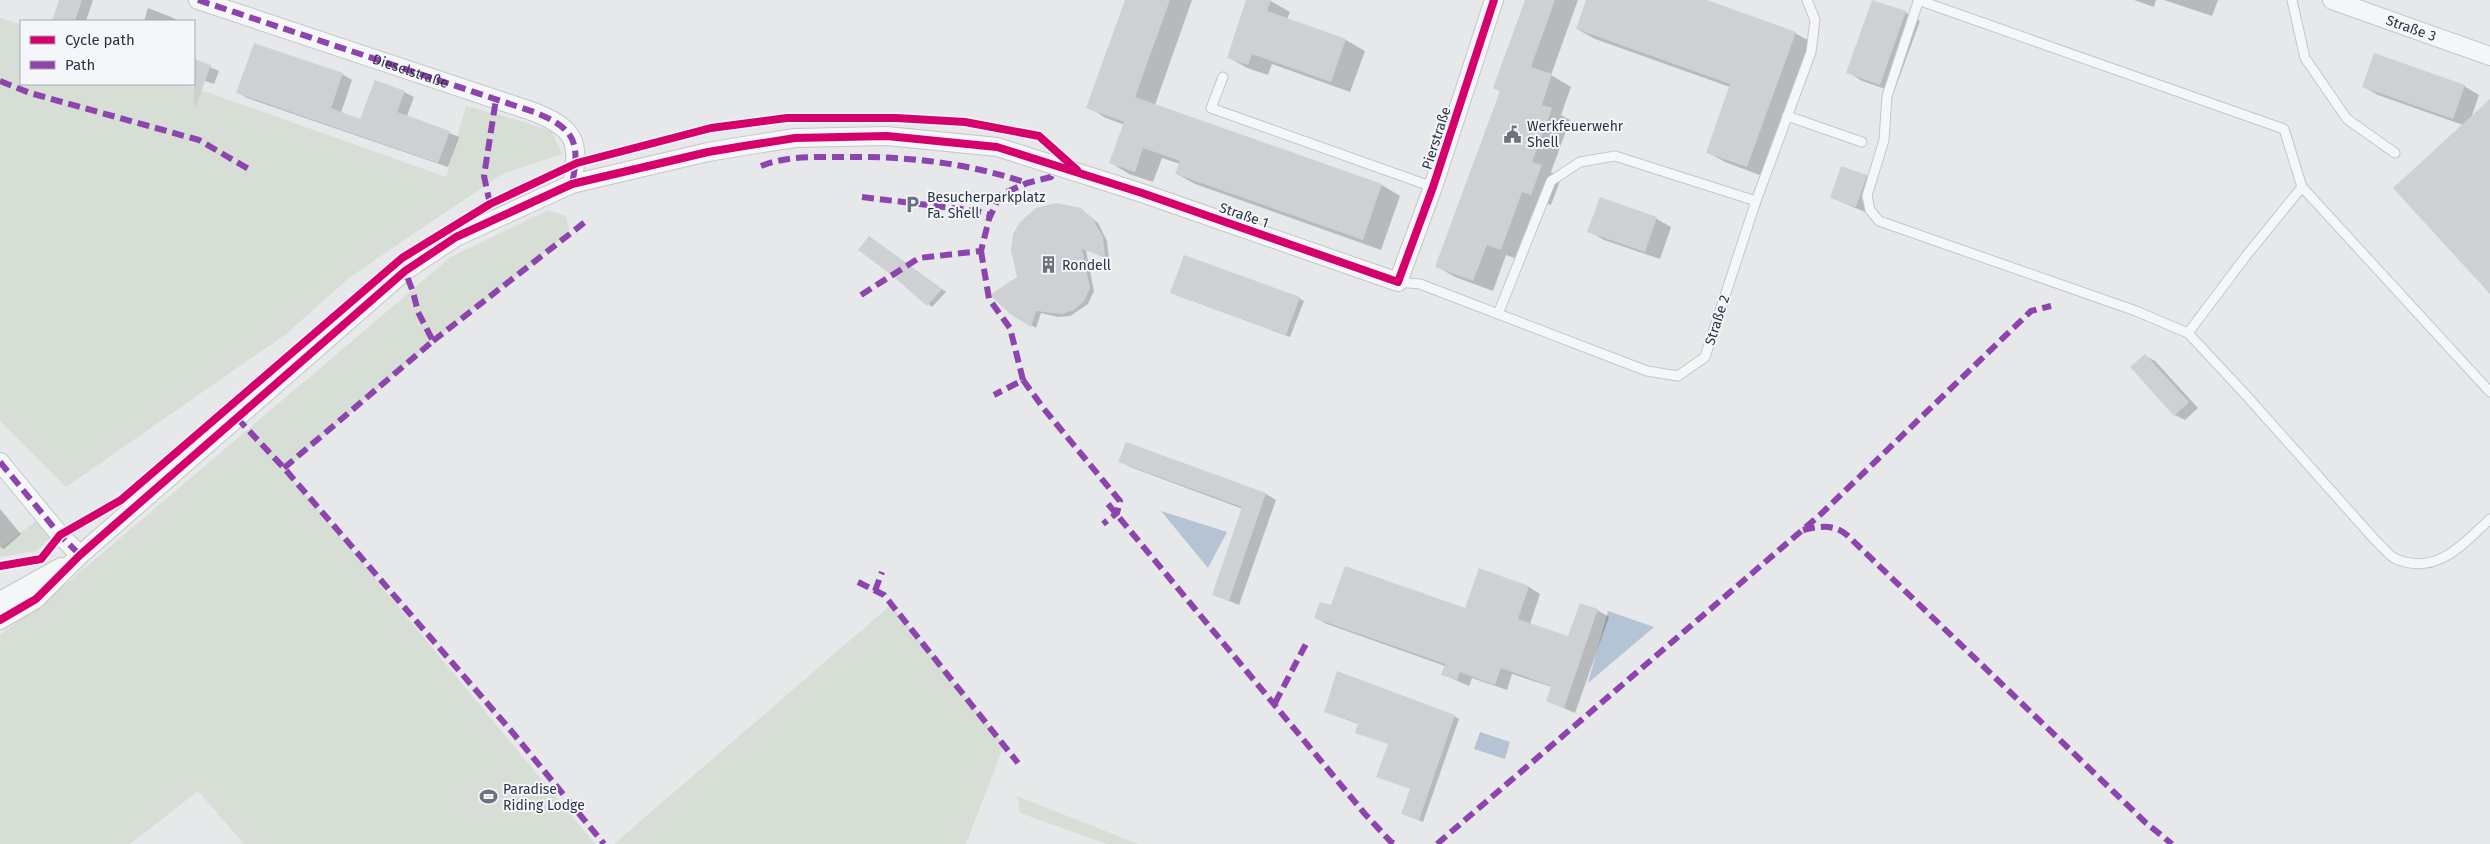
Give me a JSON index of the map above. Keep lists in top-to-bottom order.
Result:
{
  "streets": {
    "street": [
      "Straße 3",
      "Dieselstraße",
      "Pierstraße",
      "Straße 1"
    ],
    "lane": ["Straße 2"]
  },
  "crossings": [
    ["Dieselstraße", "Straße 1"],
    ["Pierstraße", "Straße 1"],
    ["Pierstraße", "Straße 2"],
    ["Straße 1", "Straße 2"]
  ],
  "places": {
    "public building": ["Werkfeuerwehr Shell"],
    "parking": ["Besucherparkplatz Fa. Shell"],
    "building": ["Rondell"],
    "sports": ["Paradise Riding Lodge"]
  },
  "legend": ["Cycle path", "Path"]
}
